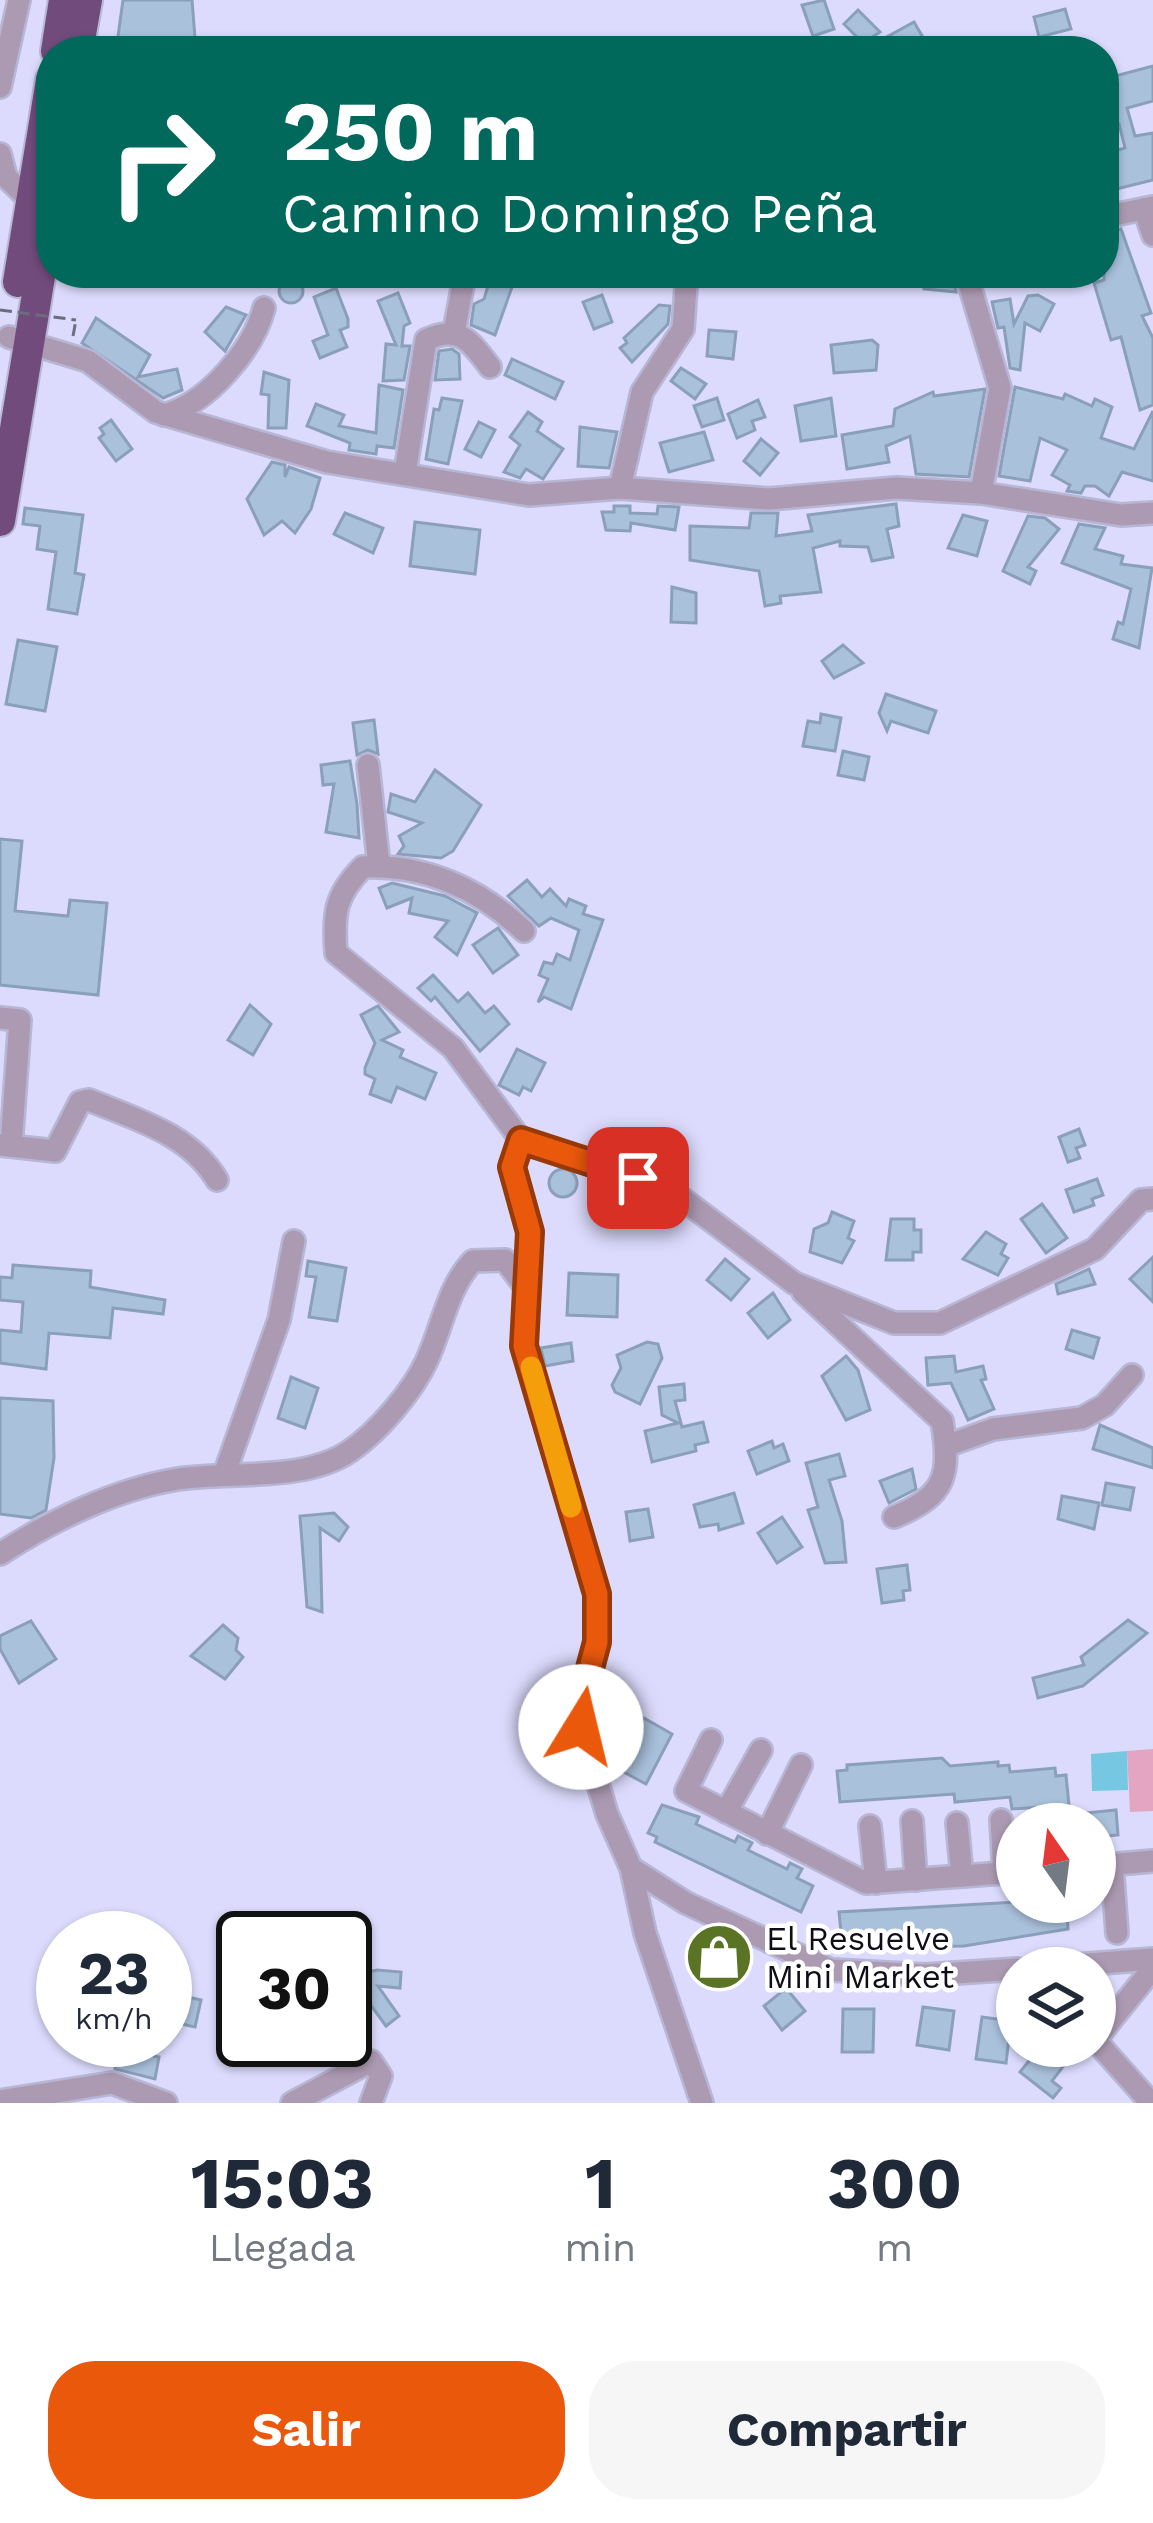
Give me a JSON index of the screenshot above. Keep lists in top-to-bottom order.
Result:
{
  "places": {
    "shop": ["El Resuelve Mini Market"]
  },
  "north": "top",
  "page": {
    "turn": ["250 m", "Camino Domingo Peña"],
    "speed": "23 km/h",
    "limit": "30",
    "eta": [
      "15:03",
      "Llegada",
      "1",
      "min",
      "300",
      "m"
    ],
    "buttons": ["Salir", "Compartir"]
  }
}
